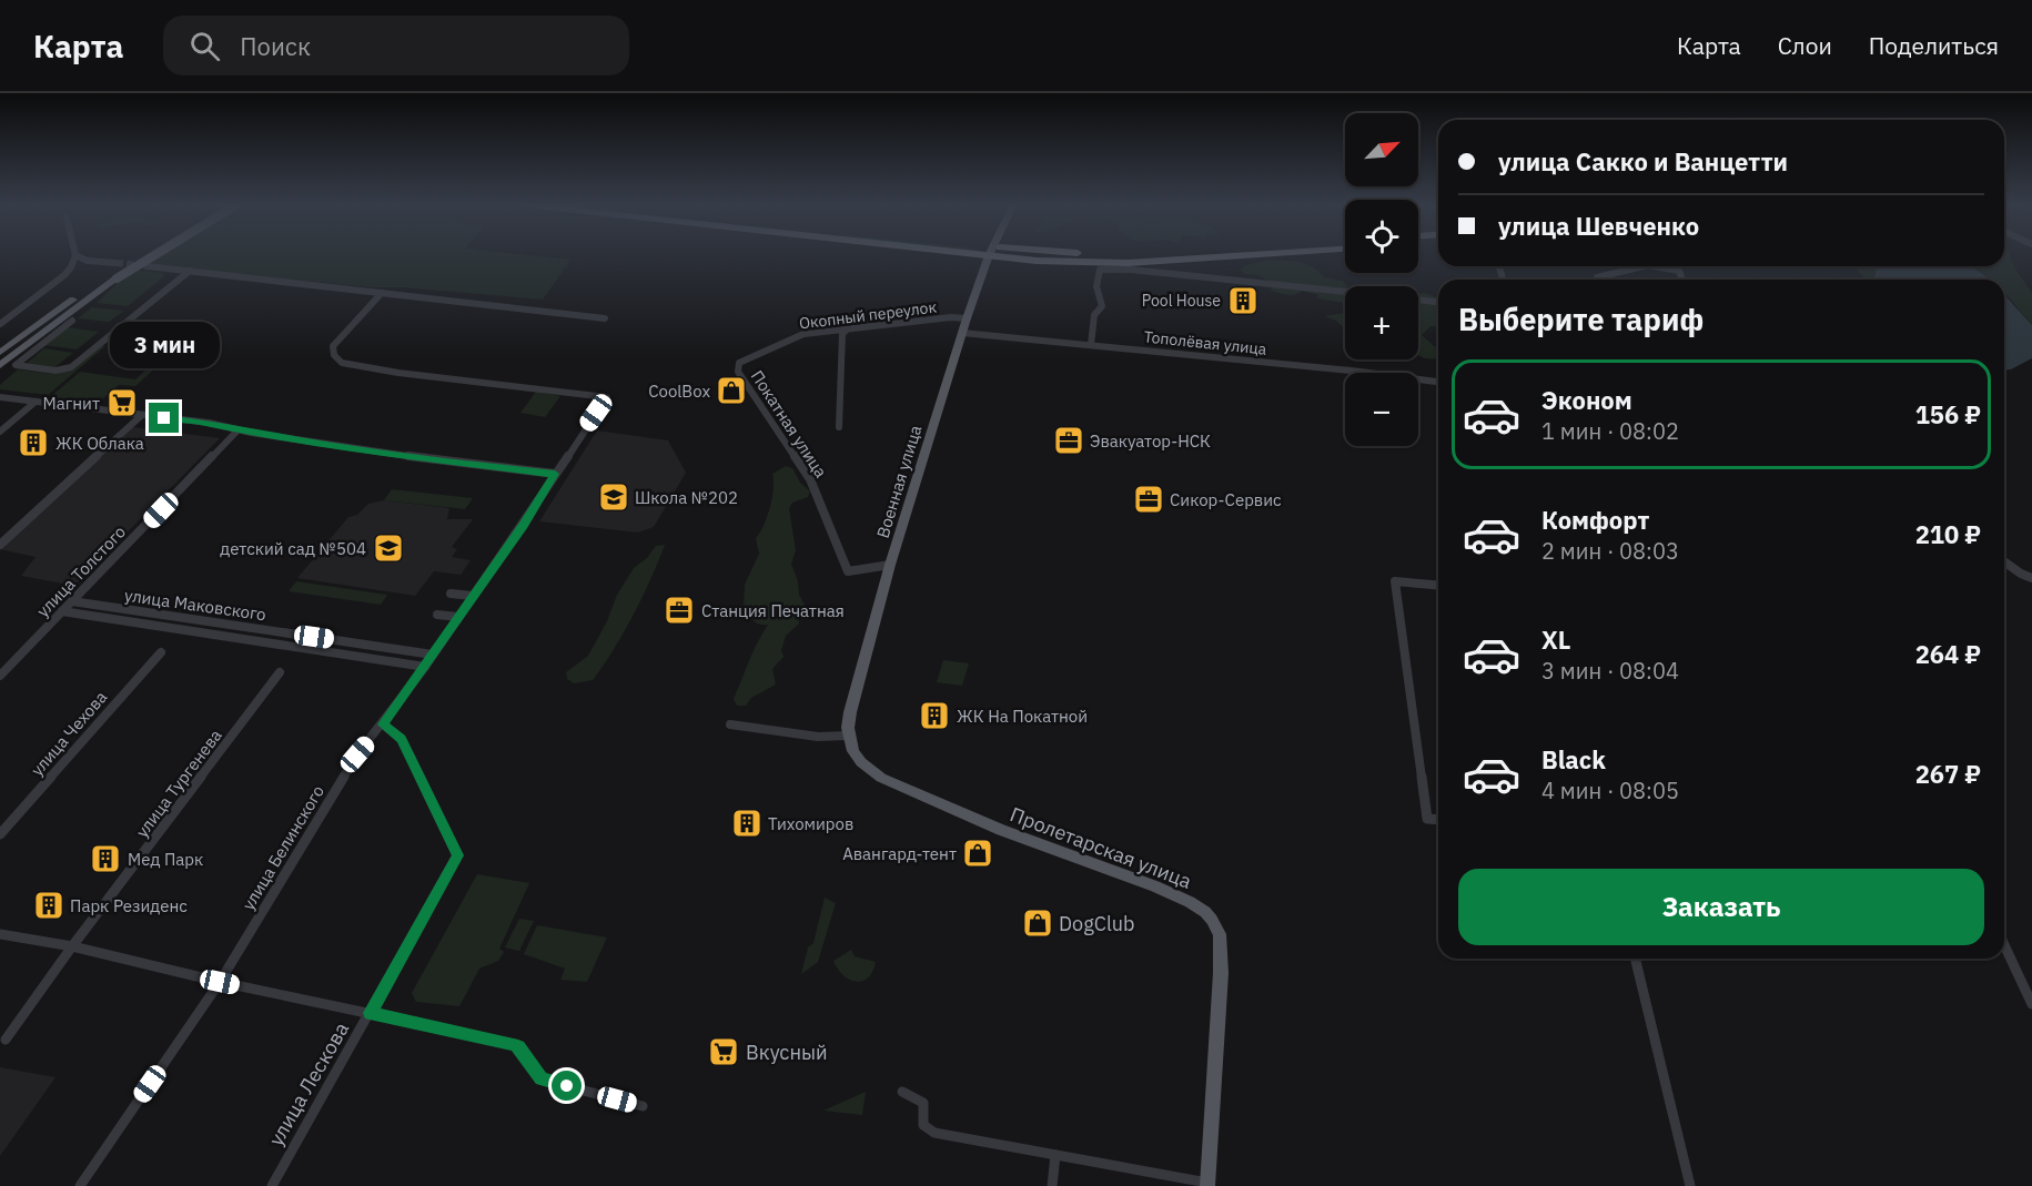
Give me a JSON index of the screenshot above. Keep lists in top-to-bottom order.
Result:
{
  "streets": {
    "main road": ["Военная улица", "Пролетарская улица"],
    "street": [
      "Окопный переулок",
      "Тополёвая улица",
      "Покатная улица",
      "улица Толстого",
      "улица Маковского",
      "улица Чехова",
      "улица Тургенева",
      "улица Белинского",
      "улица Лескова"
    ]
  },
  "crossings": [
    ["Окопный переулок", "Покатная улица"],
    ["Окопный переулок", "Военная улица"],
    ["Тополёвая улица", "Военная улица"],
    ["Покатная улица", "Военная улица"],
    ["Военная улица", "Пролетарская улица"],
    ["улица Толстого", "улица Маковского"],
    ["улица Маковского", "улица Белинского"],
    ["улица Белинского", "улица Лескова"]
  ],
  "places": {
    "building": [
      "Pool House",
      "ЖК Облака",
      "ЖК На Покатной",
      "Тихомиров",
      "Мед Парк",
      "Парк Резиденс"
    ],
    "shop": ["CoolBox", "Авангард-тент", "DogClub"],
    "supermarket": ["Магнит", "Вкусный"],
    "office": ["Эвакуатор-НСК", "Сикор-Сервис", "Станция Печатная"],
    "school or university": ["Школа №202", "детский сад №504"]
  },
  "north": "top right",
  "page": {
    "header": "Карта",
    "search": "Поиск",
    "nav": ["Карта", "Слои", "Поделиться"],
    "map_buttons": ["+", "−"],
    "banner": ["улица Сакко и Ванцетти", "улица Шевченко"],
    "heading": "Выберите тариф",
    "bubble": "3 мин",
    "list": [
      {
        "name": "Эконом",
        "note": "1 мин · 08:02",
        "value": "156 ₽"
      },
      {
        "name": "Комфорт",
        "note": "2 мин · 08:03",
        "value": "210 ₽"
      },
      {
        "name": "XL",
        "note": "3 мин · 08:04",
        "value": "264 ₽"
      },
      {
        "name": "Black",
        "note": "4 мин · 08:05",
        "value": "267 ₽"
      }
    ],
    "buttons": "Заказать"
  }
}
